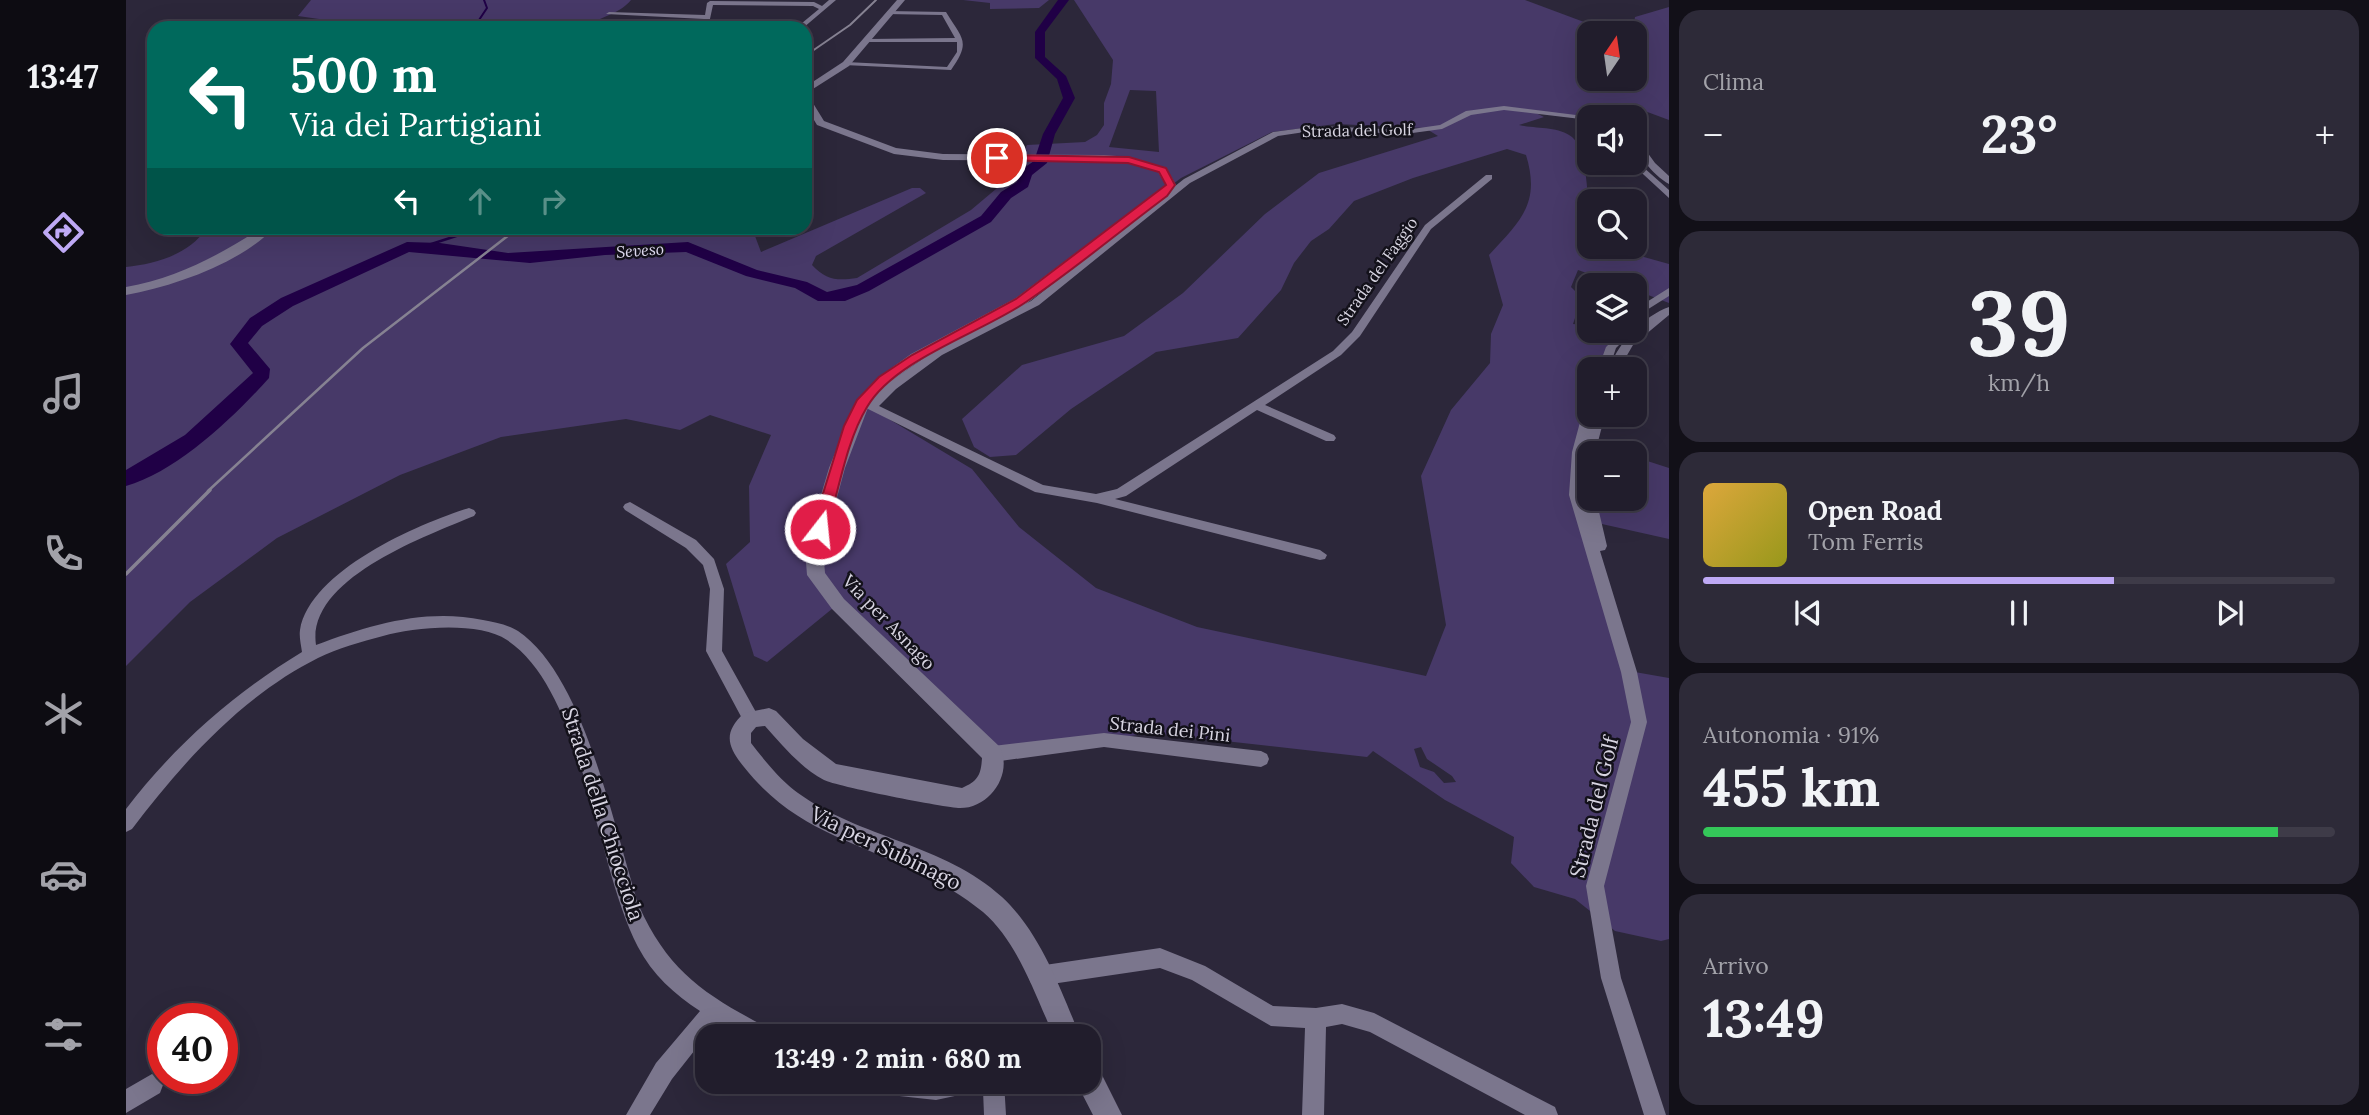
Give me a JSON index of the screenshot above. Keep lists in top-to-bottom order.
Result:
{
  "streets": {
    "street": [
      "Strada del Golf",
      "Strada del Faggio",
      "Via per Asnago",
      "Strada dei Pini",
      "Strada della Chiocciola",
      "Via per Subinago"
    ]
  },
  "crossings": [
    ["Strada del Golf", "Strada del Faggio"],
    ["Strada del Golf", "Via per Asnago"],
    ["Strada del Faggio", "Via per Asnago"],
    ["Via per Asnago", "Strada dei Pini"]
  ],
  "water": ["Seveso"],
  "north": "top",
  "page": {
    "tabs": "13:47",
    "tile": [
      "Clima",
      ["39", "km/h"],
      ["Autonomia · 91%", "455 km"],
      ["Arrivo", "13:49"]
    ],
    "map_buttons": ["+", "−"],
    "turn": ["500 m", "Via dei Partigiani"],
    "heat": ["−", "23°", "+"],
    "song": ["Open Road", "Tom Ferris"],
    "limit": "40",
    "trip": "13:49 · 2 min · 680 m"
  }
}
